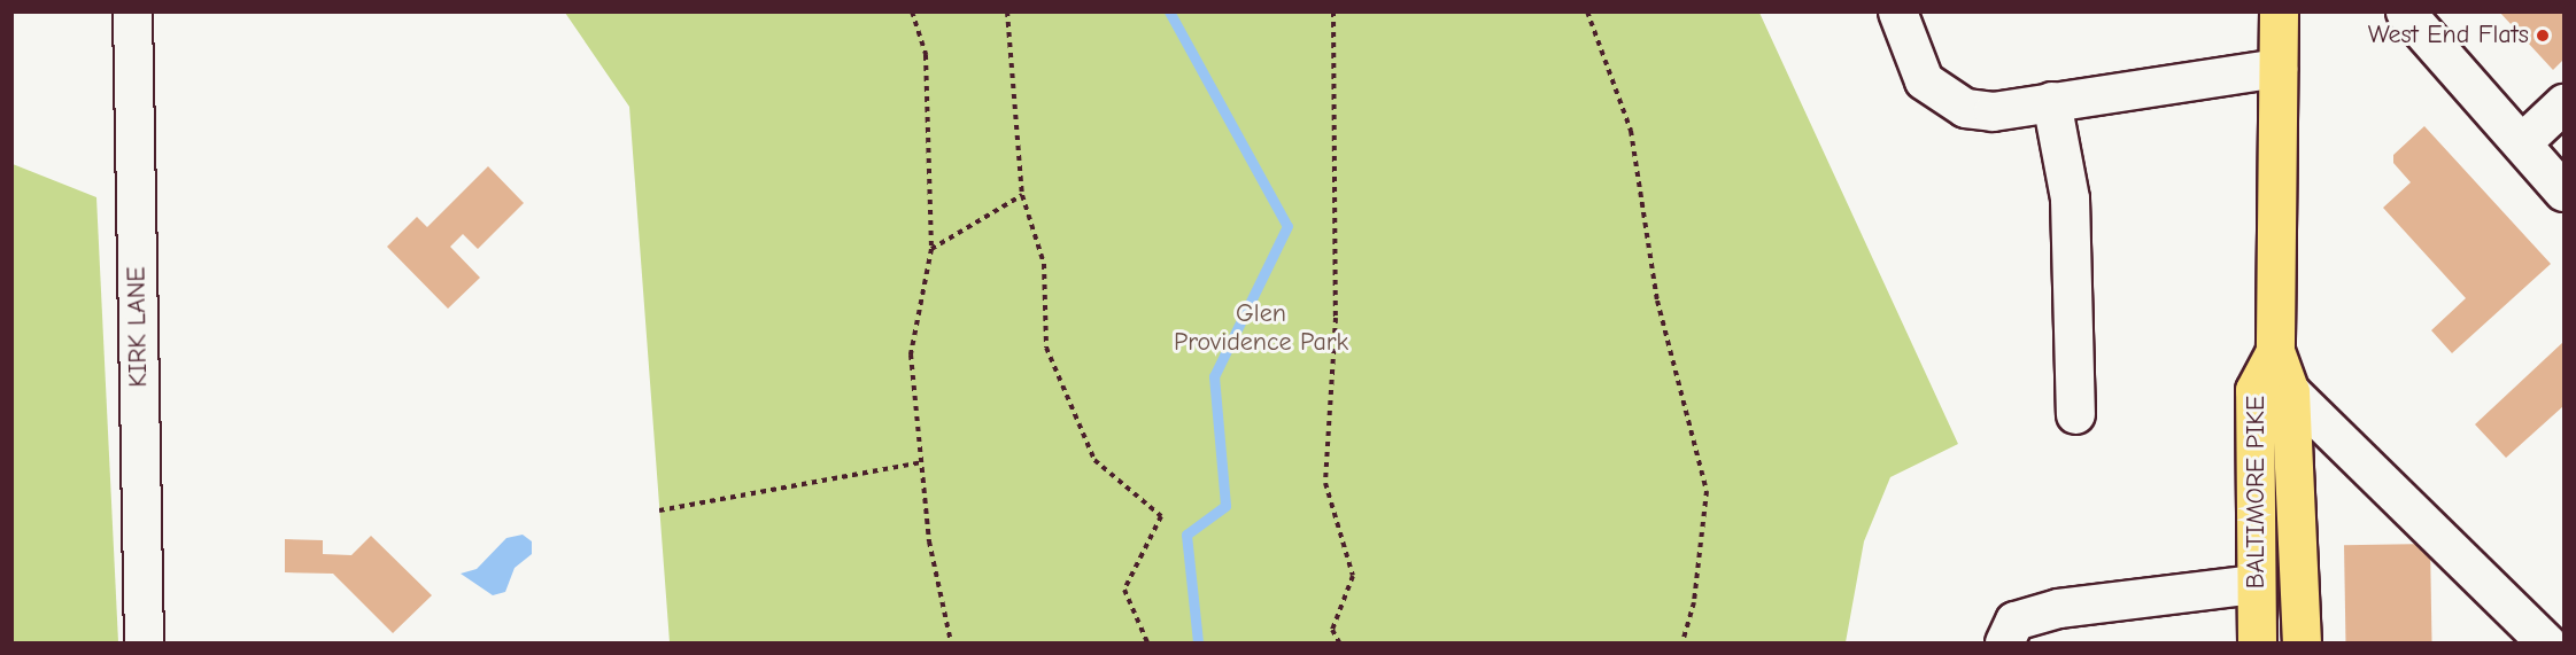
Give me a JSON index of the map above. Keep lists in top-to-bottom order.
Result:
{
  "streets": {
    "main road": ["BALTIMORE PIKE"],
    "street": ["KIRK LANE"]
  },
  "parks": ["Glen Providence Park"],
  "places": ["West End Flats"]
}
